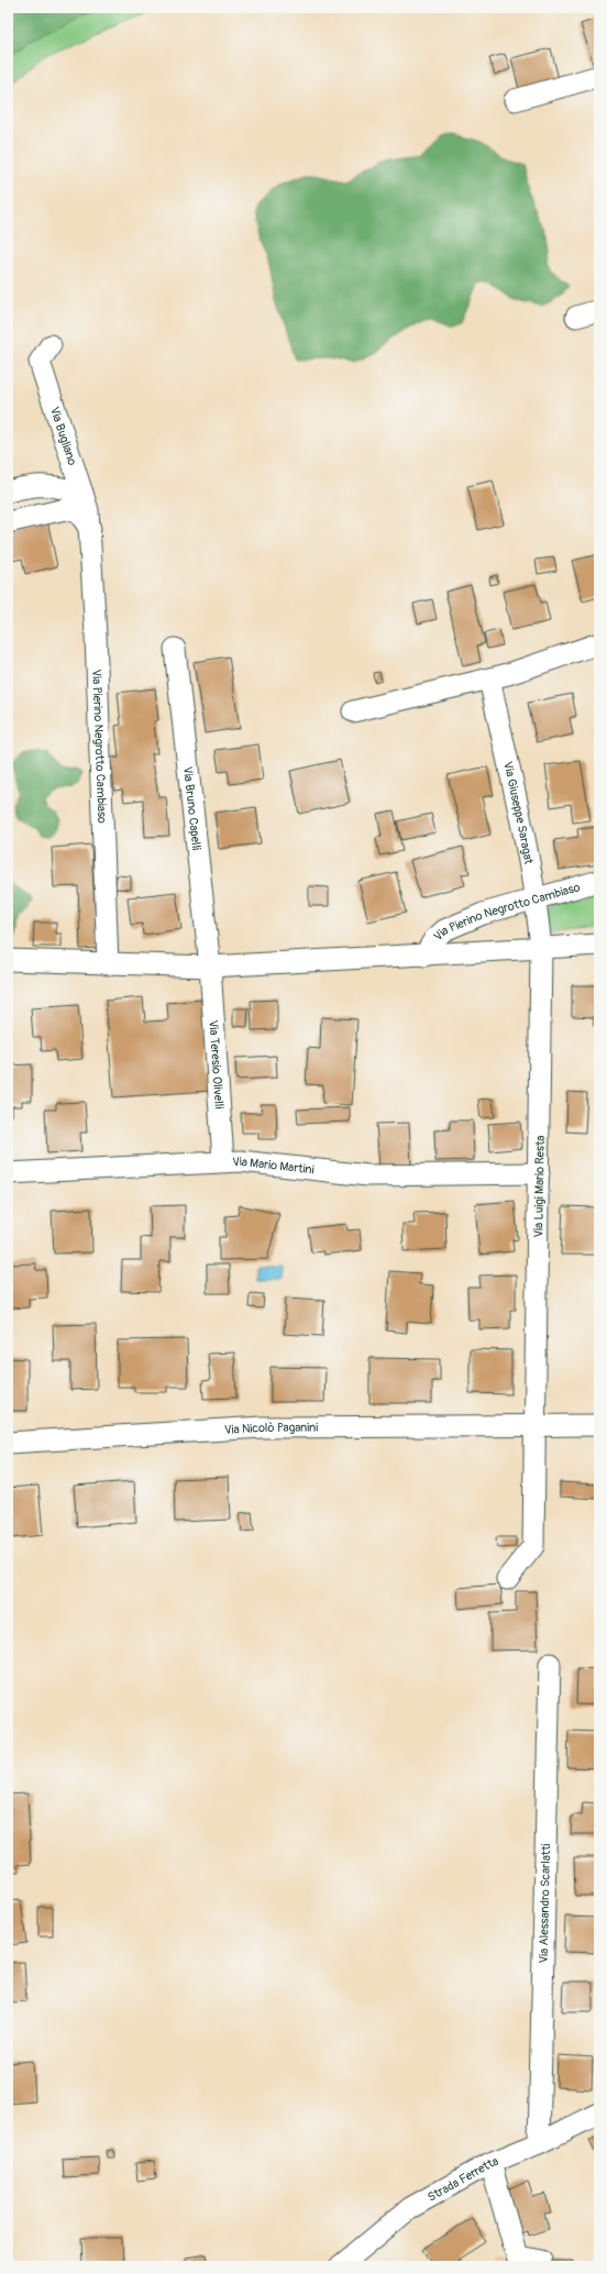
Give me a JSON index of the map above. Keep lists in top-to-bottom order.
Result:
{
  "streets": {
    "street": [
      "Via Bugliano",
      "Via Pierino Negrotto Cambiaso",
      "Via Bruno Capelli",
      "Via Giuseppe Saragat",
      "Via Teresio Olivelli",
      "Via Mario Martini",
      "Via Luigi Mario Resta",
      "Via Nicolò Paganini",
      "Via Alessandro Scarlatti",
      "Strada Ferretta"
    ]
  },
  "crossings": [
    ["Via Bugliano", "Via Pierino Negrotto Cambiaso"],
    ["Via Pierino Negrotto Cambiaso", "Via Bruno Capelli"],
    ["Via Pierino Negrotto Cambiaso", "Via Giuseppe Saragat"],
    ["Via Pierino Negrotto Cambiaso", "Via Teresio Olivelli"],
    ["Via Pierino Negrotto Cambiaso", "Via Luigi Mario Resta"],
    ["Via Bruno Capelli", "Via Teresio Olivelli"],
    ["Via Giuseppe Saragat", "Via Luigi Mario Resta"],
    ["Via Teresio Olivelli", "Via Mario Martini"],
    ["Via Mario Martini", "Via Luigi Mario Resta"],
    ["Via Luigi Mario Resta", "Via Nicolò Paganini"],
    ["Via Alessandro Scarlatti", "Strada Ferretta"]
  ]
}
